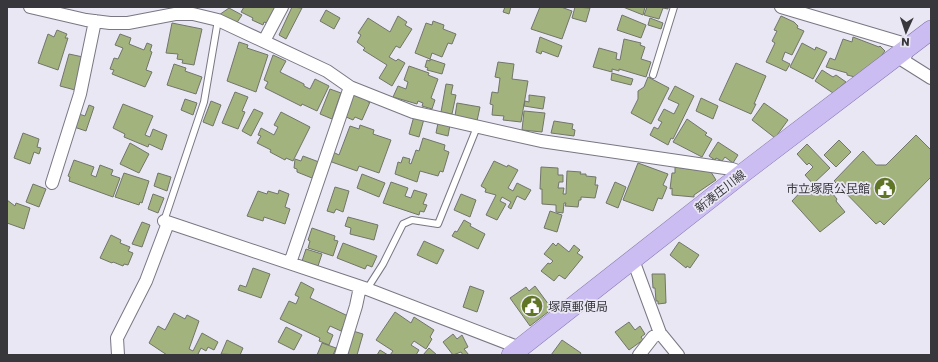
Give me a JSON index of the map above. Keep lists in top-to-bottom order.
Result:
{
  "streets": {
    "main road": ["新湊庄川線"]
  },
  "places": {
    "public building": ["市立塚原公民館", "塚原郵便局"]
  },
  "north": "bottom"
}
